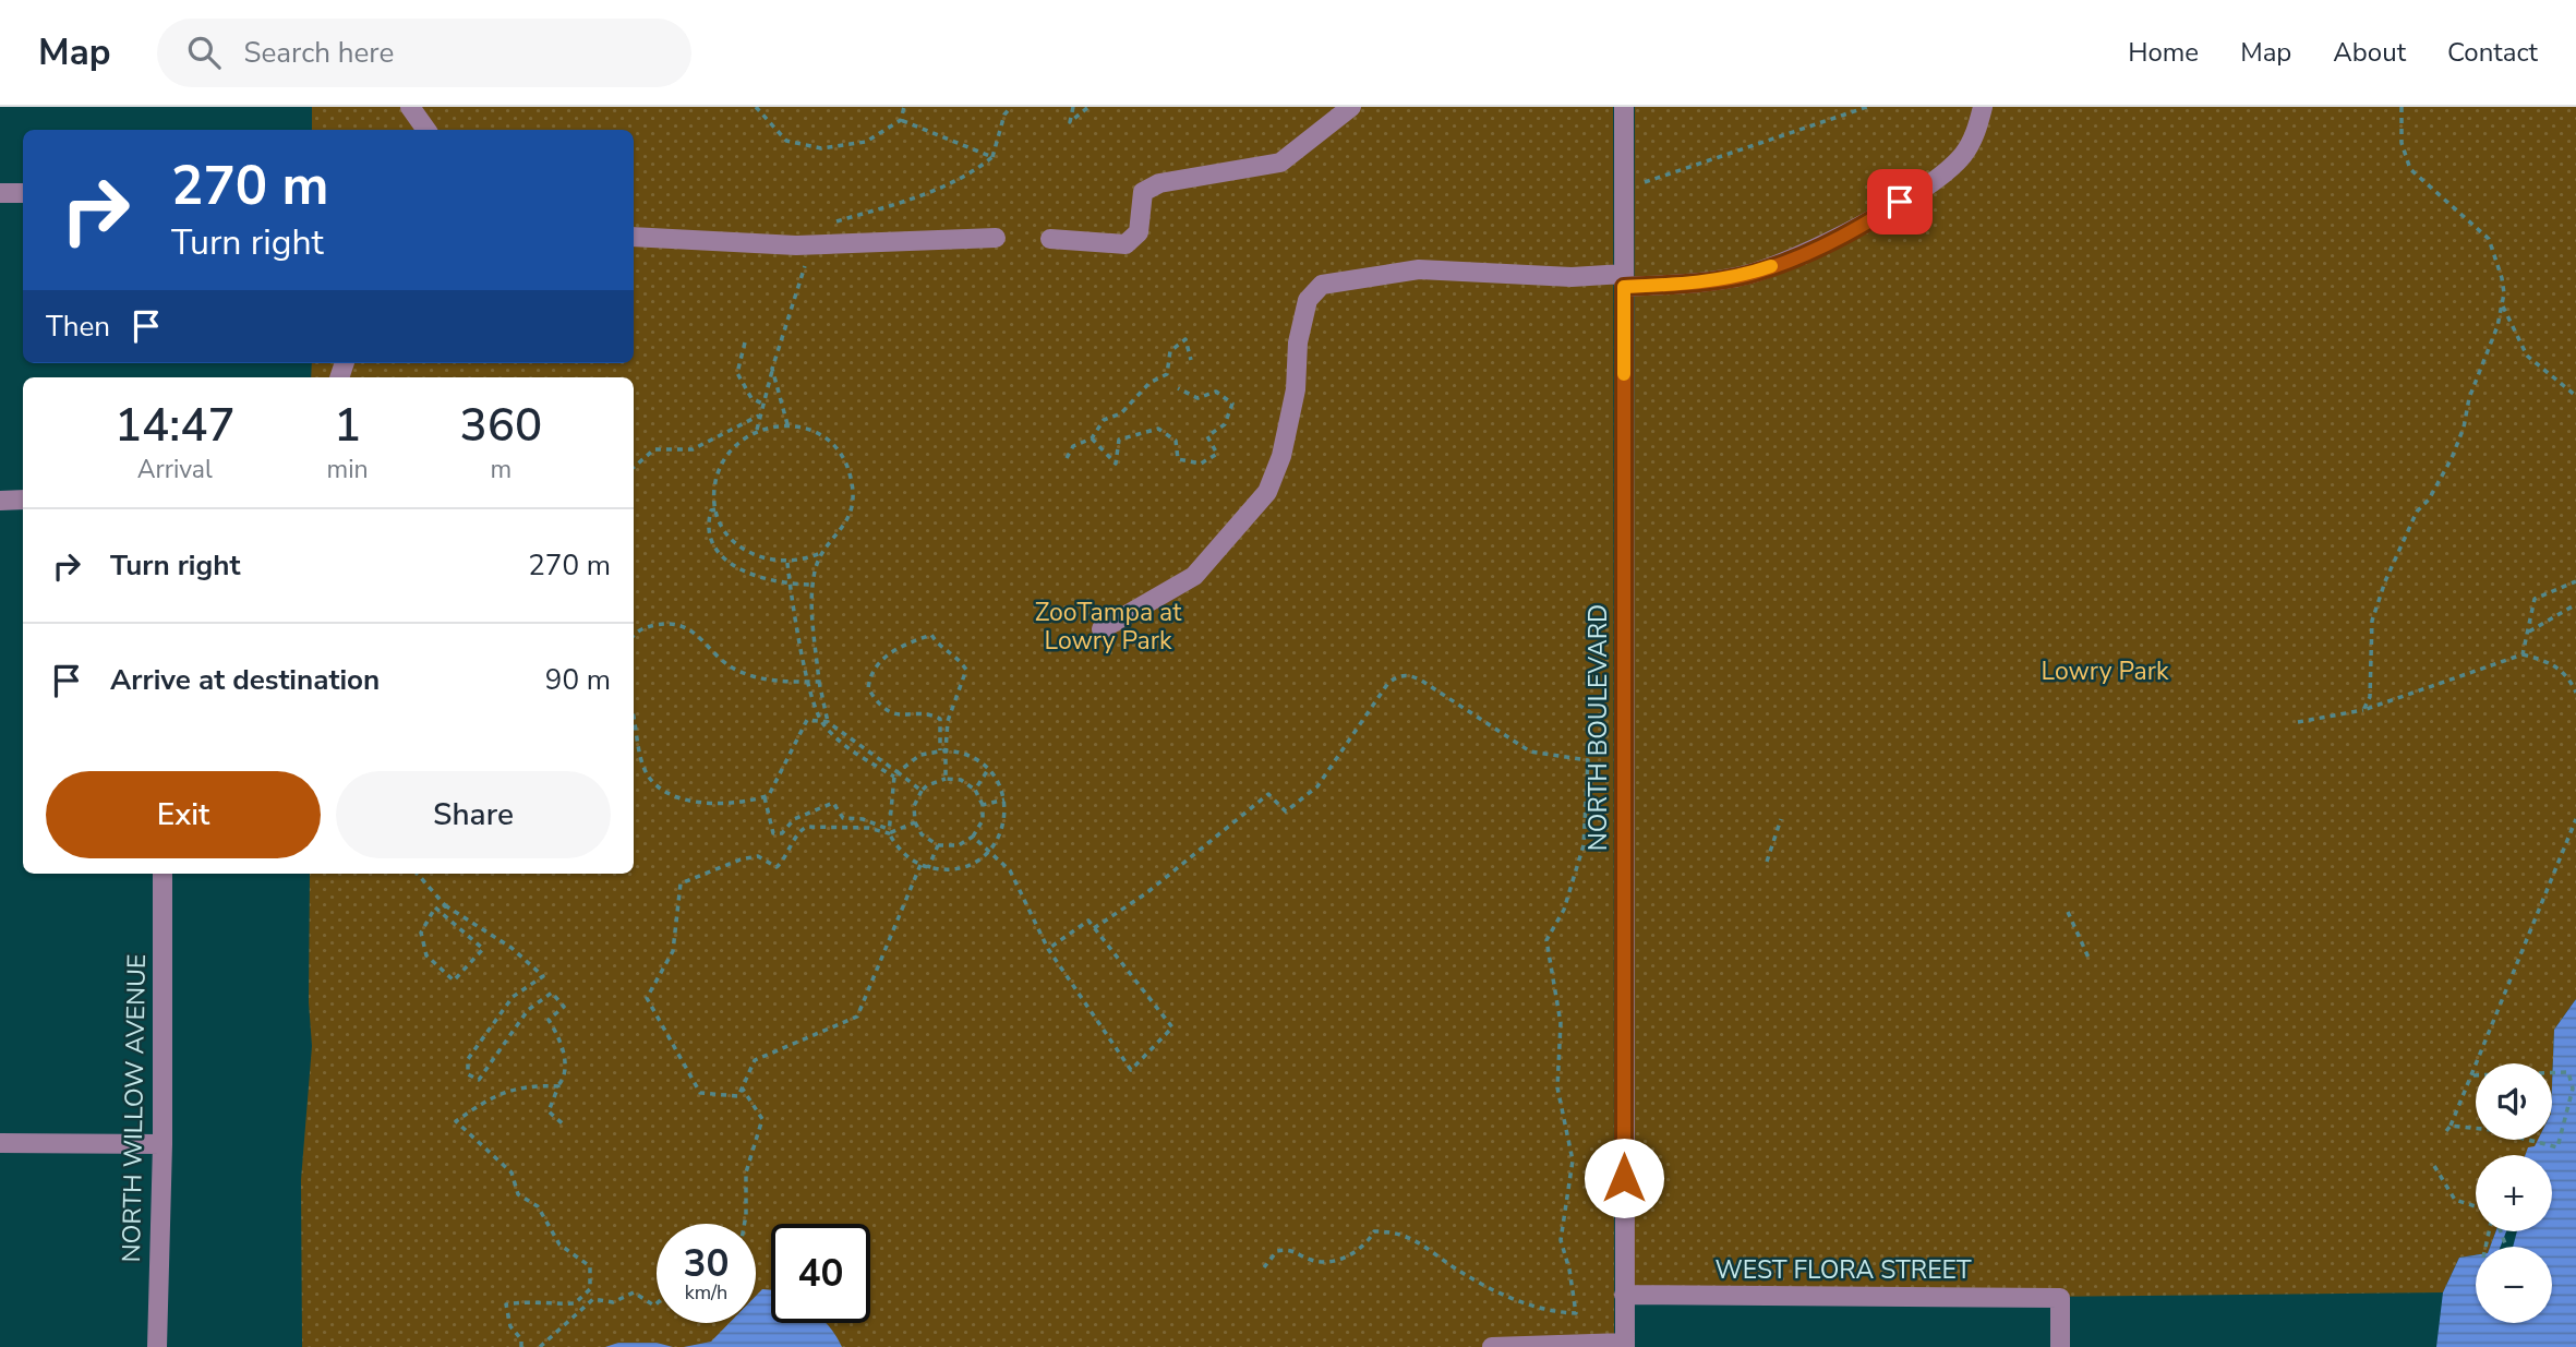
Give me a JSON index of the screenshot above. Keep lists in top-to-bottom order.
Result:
{
  "streets": {
    "street": ["NORTH BOULEVARD", "NORTH WILLOW AVENUE", "WEST FLORA STREET"]
  },
  "crossings": [
    ["NORTH BOULEVARD", "WEST FLORA STREET"]
  ],
  "parks": ["ZooTampa at Lowry Park", "Lowry Park"],
  "page": {
    "header": "Map",
    "search": "Search here",
    "nav": [
      "Home",
      "Map",
      "About",
      "Contact"
    ],
    "turn": ["270 m", "Turn right"],
    "then": "Then",
    "eta": [
      "14:47",
      "Arrival",
      "1",
      "min",
      "360",
      "m"
    ],
    "list": [
      {
        "name": "Turn right",
        "value": "270 m"
      },
      {
        "name": "Arrive at destination",
        "value": "90 m"
      }
    ],
    "buttons": ["Exit", "Share"],
    "map_buttons": ["+", "−"],
    "speed": "30 km/h",
    "limit": "40"
  }
}
